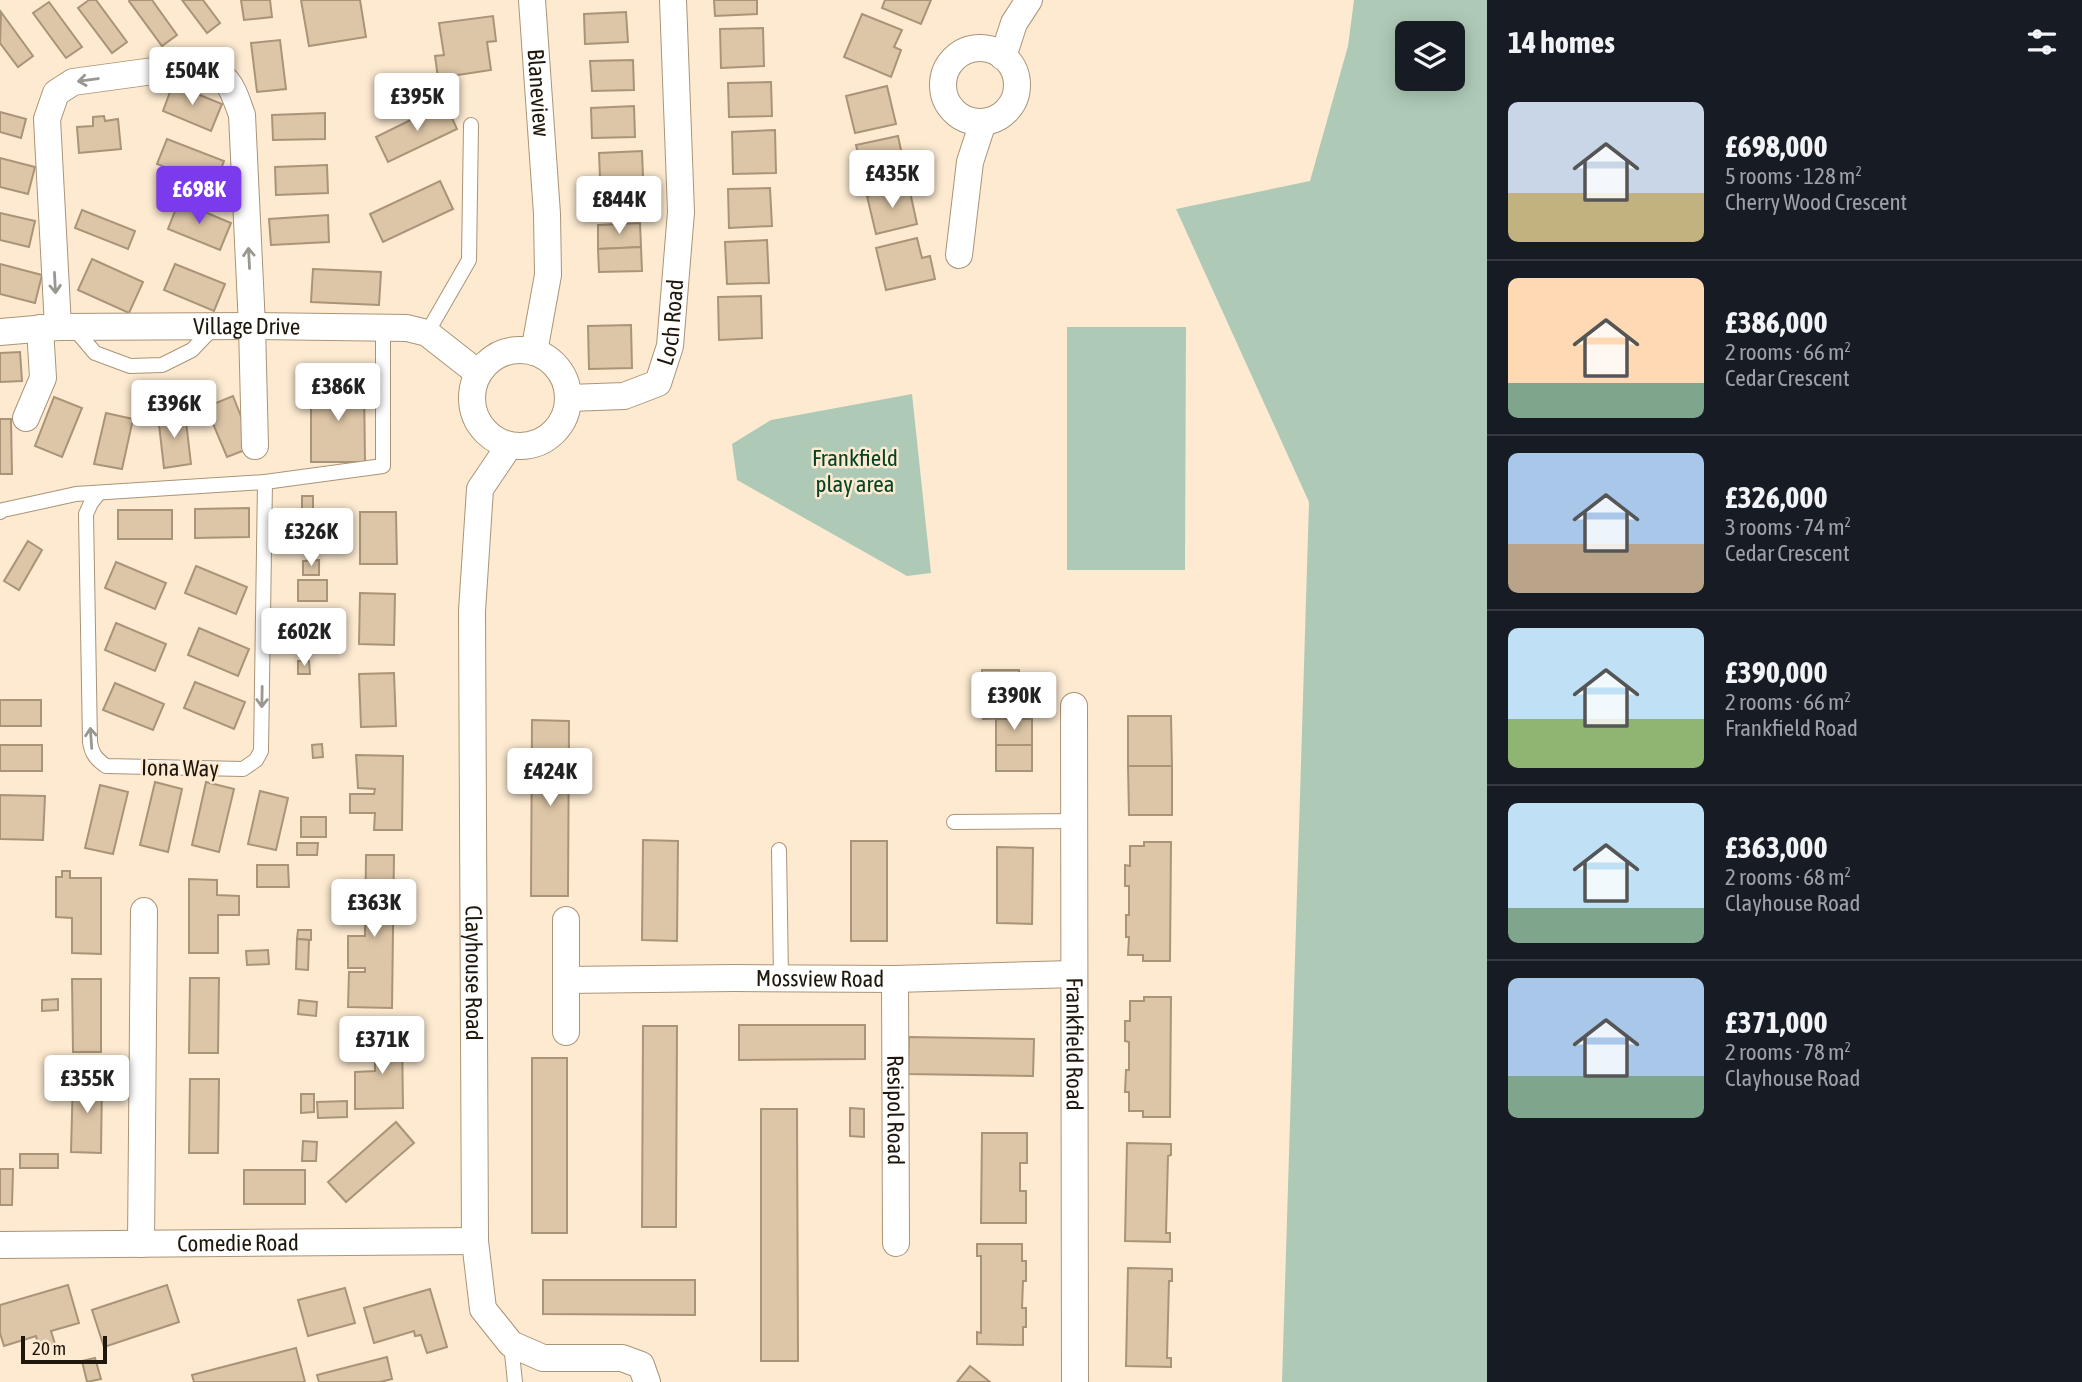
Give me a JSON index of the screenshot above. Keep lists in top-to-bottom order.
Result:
{
  "streets": {
    "street": [
      "Blaneview",
      "Loch Road",
      "Village Drive",
      "Clayhouse Road",
      "Mossview Road",
      "Frankfield Road",
      "Resipol Road",
      "Comedie Road"
    ],
    "lane": ["Iona Way"]
  },
  "crossings": [
    ["Blaneview", "Loch Road"],
    ["Blaneview", "Village Drive"],
    ["Blaneview", "Clayhouse Road"],
    ["Loch Road", "Village Drive"],
    ["Loch Road", "Clayhouse Road"],
    ["Village Drive", "Clayhouse Road"],
    ["Clayhouse Road", "Comedie Road"],
    ["Mossview Road", "Frankfield Road"],
    ["Mossview Road", "Resipol Road"]
  ],
  "parks": ["Frankfield play area"],
  "scale_bar": "20 m",
  "page": {
    "heading": "14 homes",
    "price": [
      "£504K",
      "£395K",
      "£435K",
      "£698K",
      "£844K",
      "£386K",
      "£396K",
      "£326K",
      "£602K",
      "£390K",
      "£424K",
      "£363K",
      "£371K",
      "£355K"
    ],
    "list": [
      {
        "name": "£698,000",
        "note": "5 rooms · 128 m² · Cherry Wood Crescent"
      },
      {
        "name": "£386,000",
        "note": "2 rooms · 66 m² · Cedar Crescent"
      },
      {
        "name": "£326,000",
        "note": "3 rooms · 74 m² · Cedar Crescent"
      },
      {
        "name": "£390,000",
        "note": "2 rooms · 66 m² · Frankfield Road"
      },
      {
        "name": "£363,000",
        "note": "2 rooms · 68 m² · Clayhouse Road"
      },
      {
        "name": "£371,000",
        "note": "2 rooms · 78 m² · Clayhouse Road"
      }
    ],
    "scale": "20 m"
  }
}
